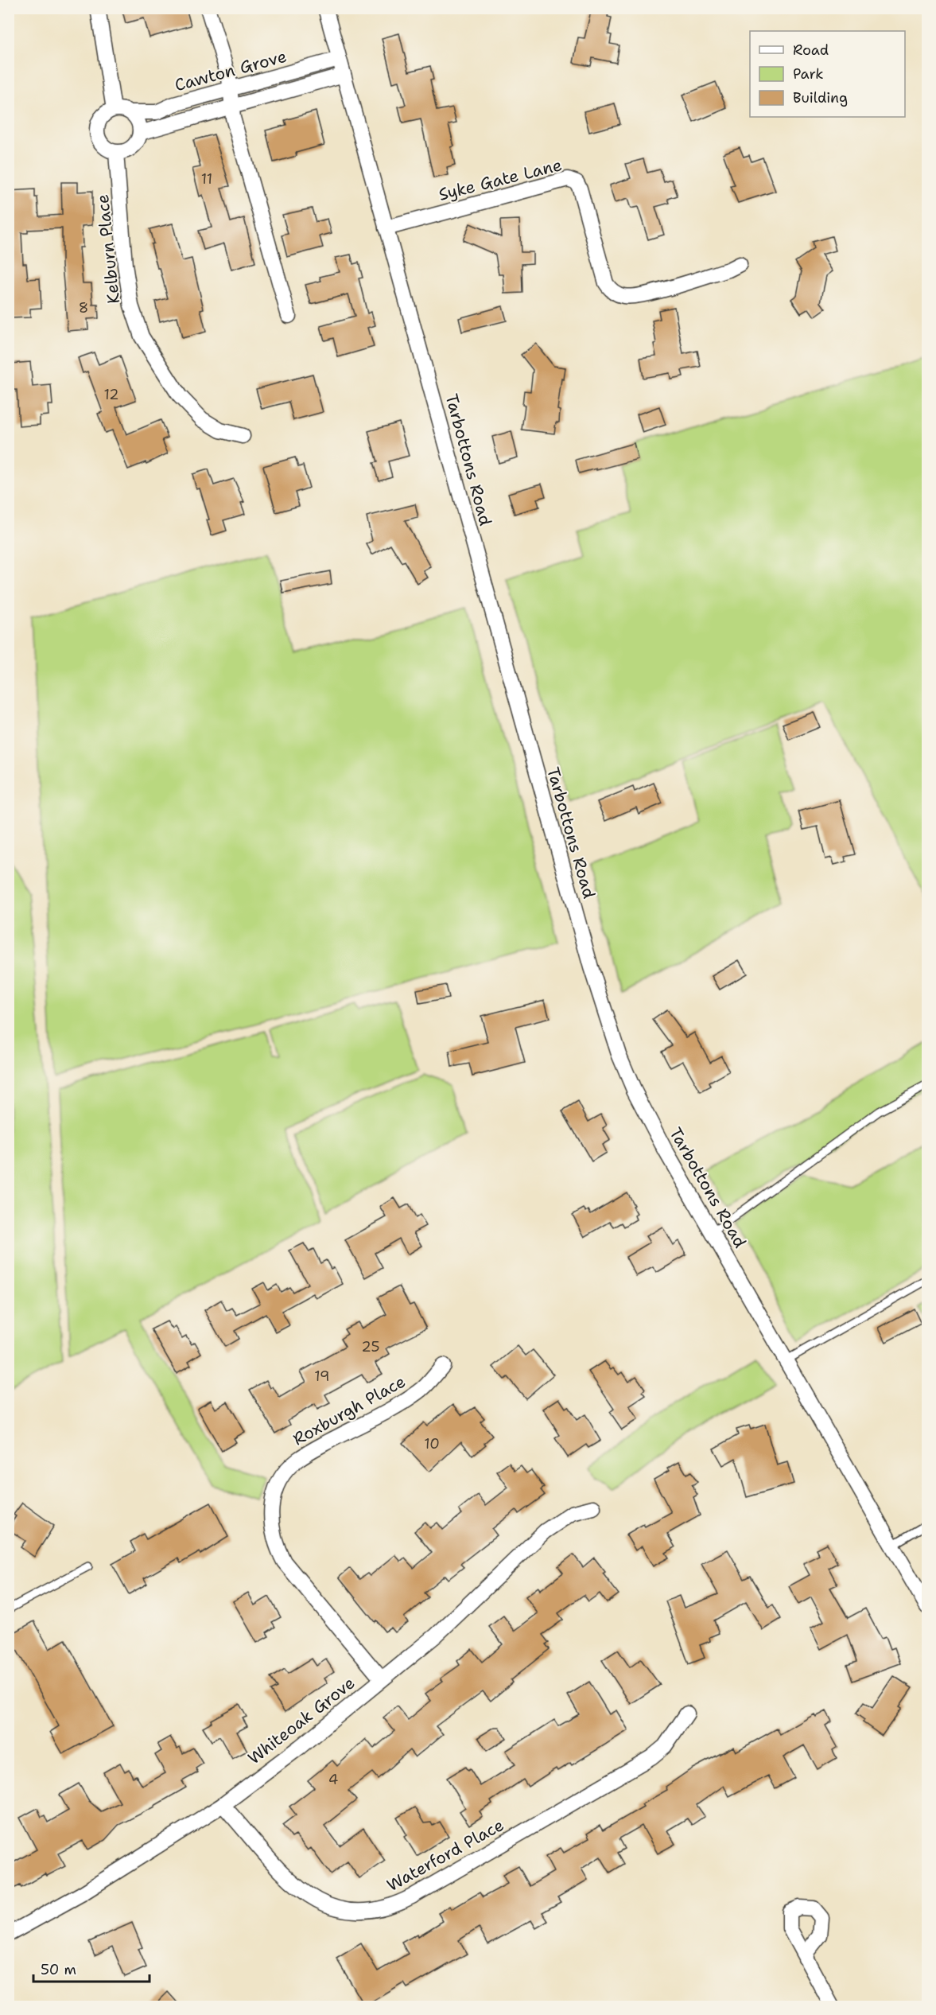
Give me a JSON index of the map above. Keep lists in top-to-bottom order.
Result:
{
  "streets": {
    "street": [
      "Cawton Grove",
      "Syke Gate Lane",
      "Kelburn Place",
      "Tarbottons Road",
      "Roxburgh Place",
      "Whiteoak Grove",
      "Waterford Place"
    ]
  },
  "crossings": [
    ["Cawton Grove", "Kelburn Place"],
    ["Cawton Grove", "Tarbottons Road"],
    ["Syke Gate Lane", "Tarbottons Road"],
    ["Roxburgh Place", "Whiteoak Grove"],
    ["Whiteoak Grove", "Waterford Place"]
  ],
  "house_numbers": [
    "11",
    "8",
    "12",
    "25",
    "19",
    "10",
    "4"
  ],
  "legend": ["Road", "Park", "Building"],
  "scale_bar": "50 m"
}
